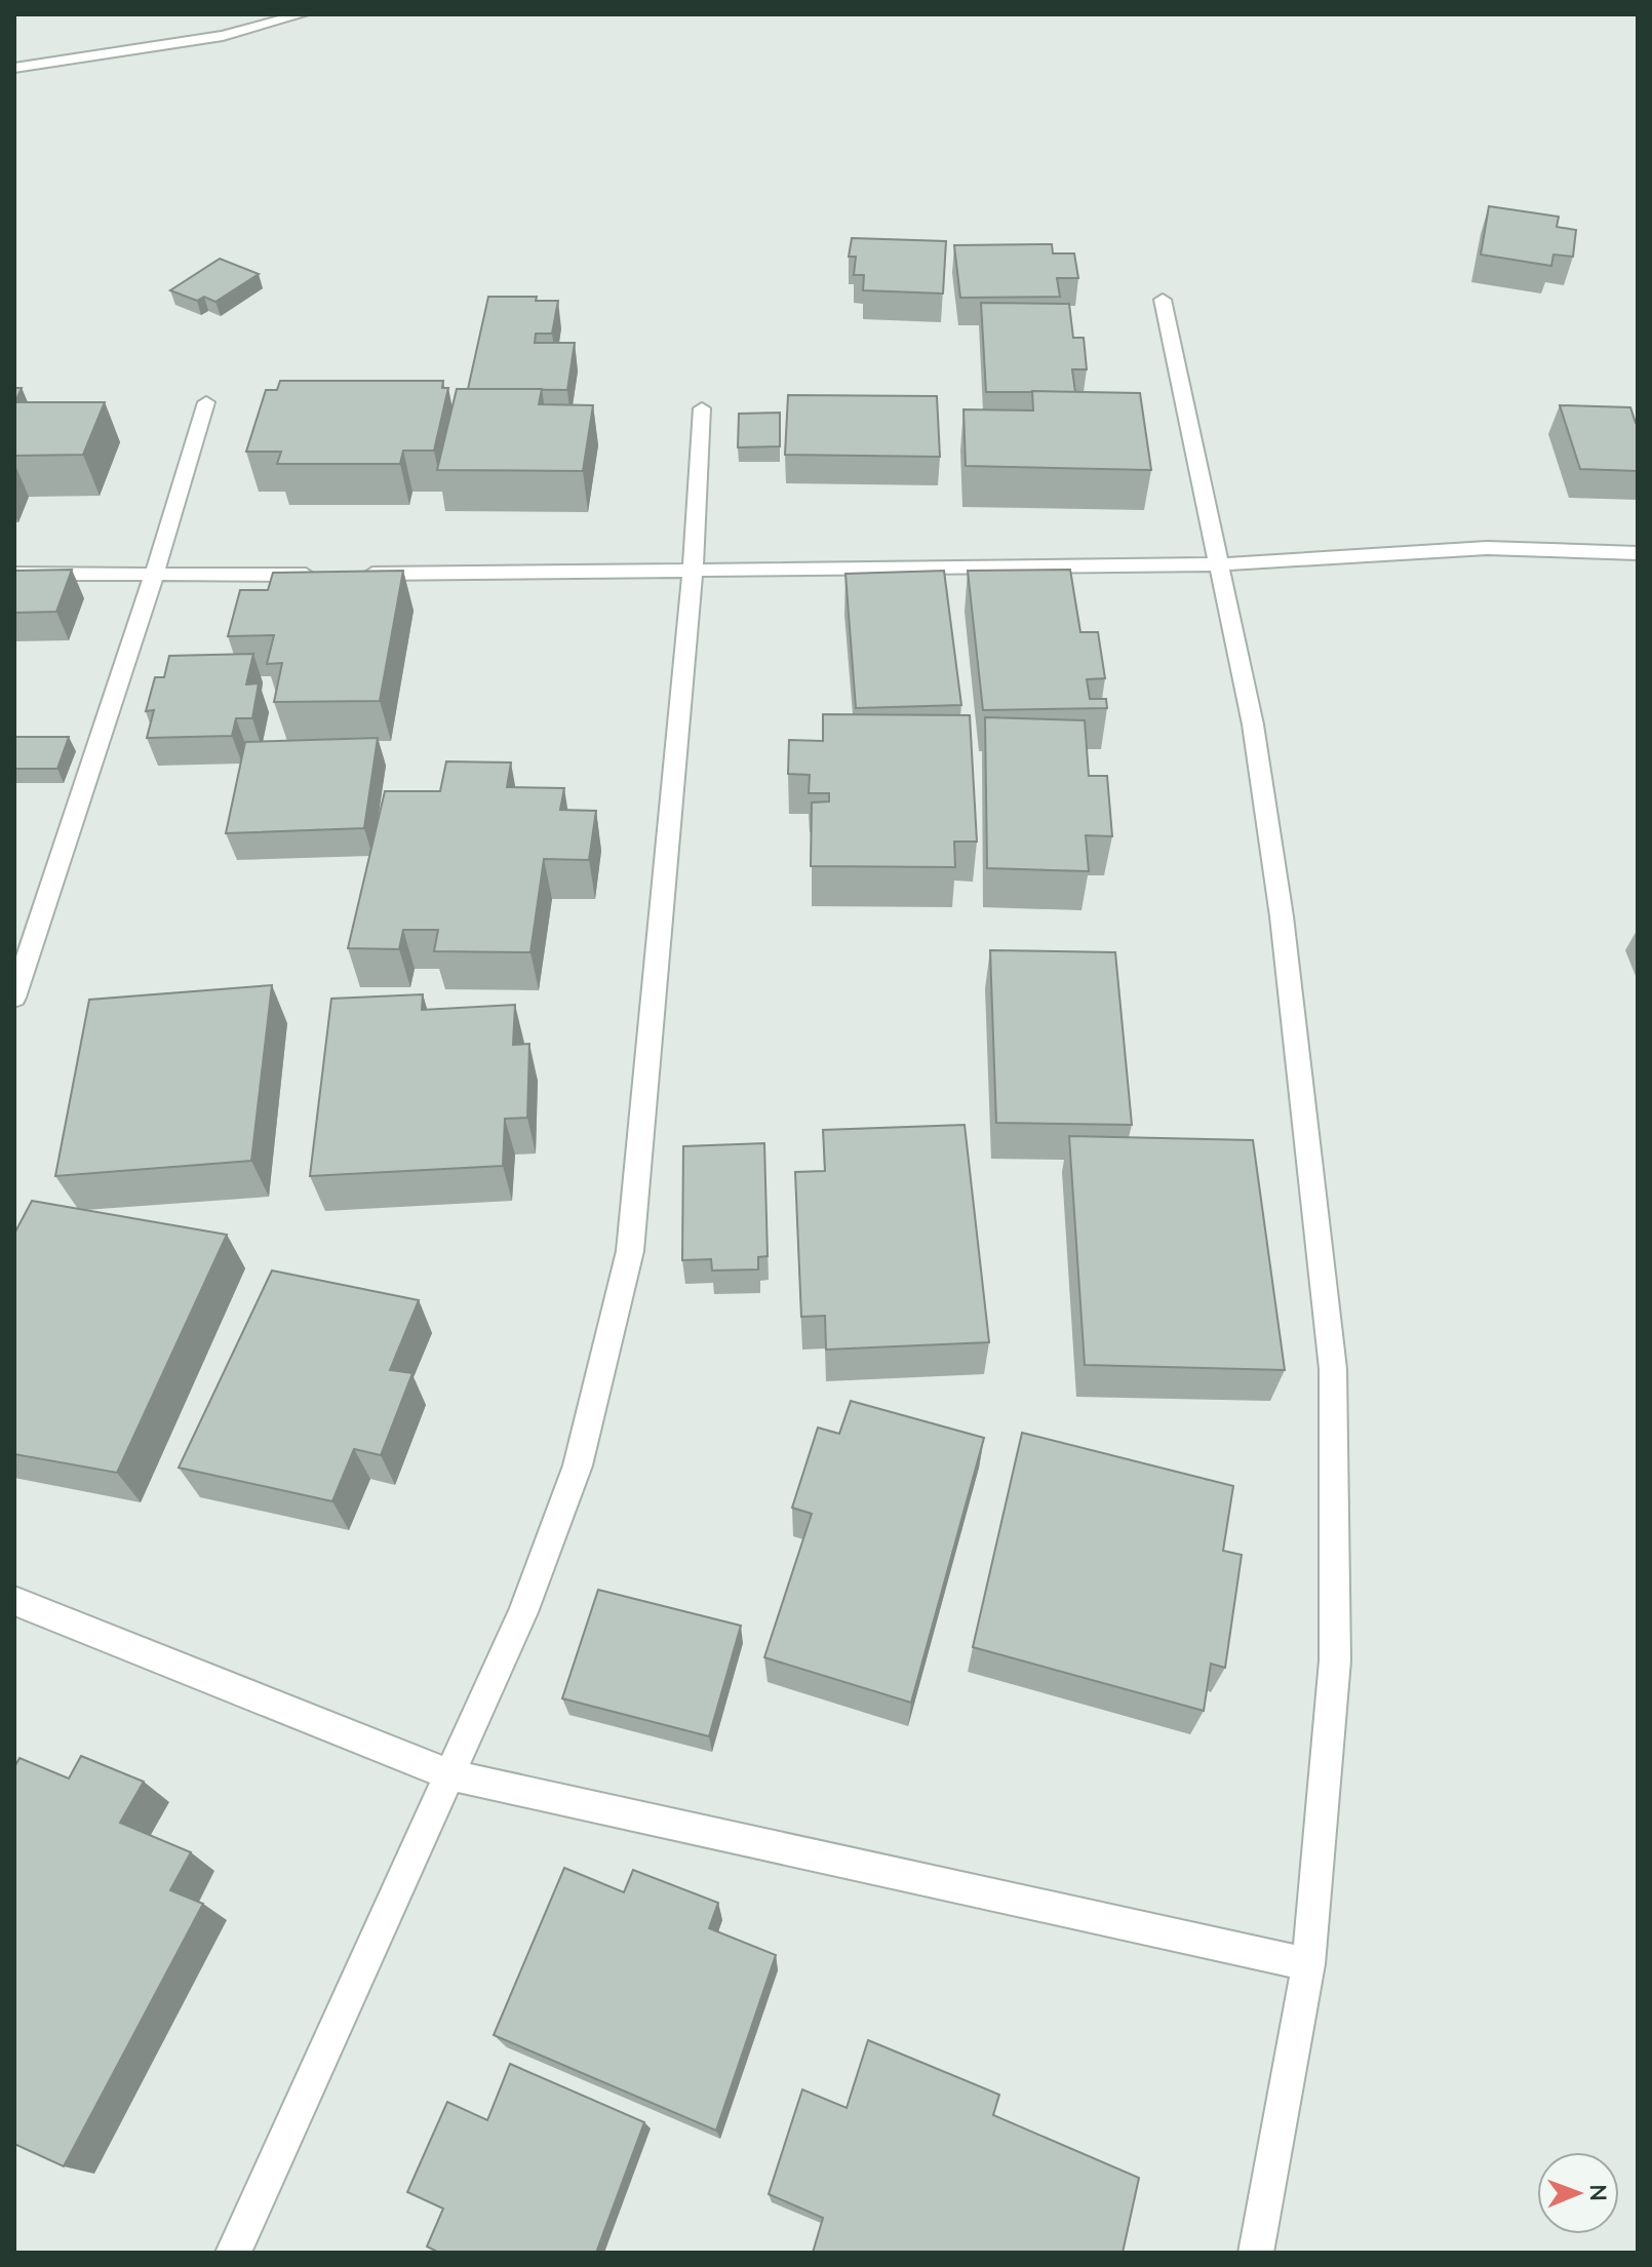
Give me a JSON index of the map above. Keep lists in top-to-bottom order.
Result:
{
  "north": "right"
}
